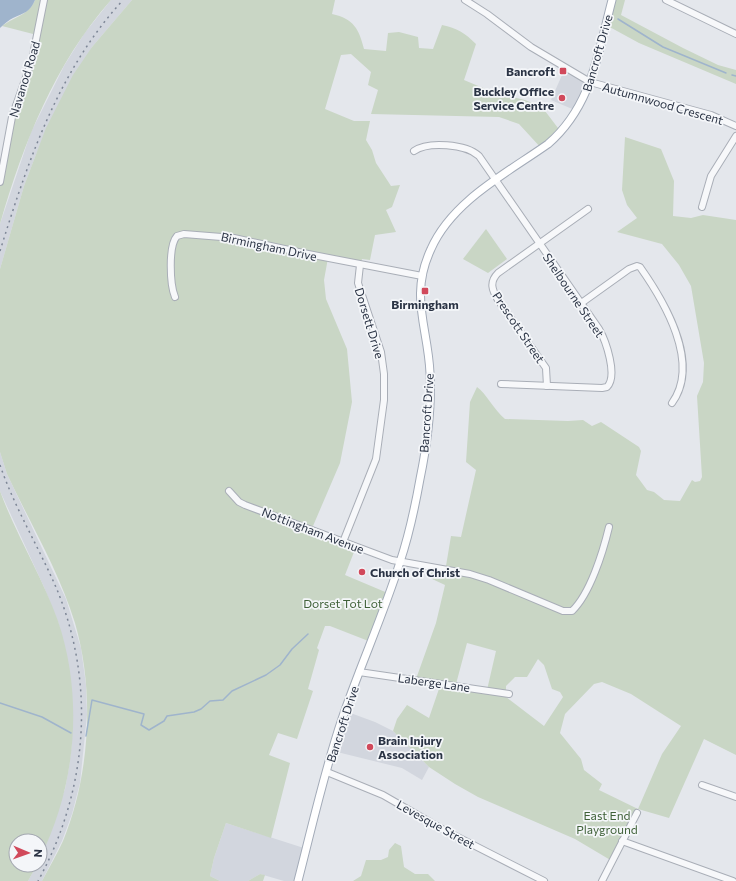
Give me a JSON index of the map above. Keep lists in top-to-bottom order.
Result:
{
  "streets": {
    "main road": ["Bancroft Drive"],
    "street": [
      "Navanod Road",
      "Autumnwood Crescent",
      "Birmingham Drive",
      "Shelbourne Street",
      "Dorsett Drive",
      "Prescott Street",
      "Nottingham Avenue",
      "Laberge Lane",
      "Levesque Street"
    ]
  },
  "crossings": [
    ["Bancroft Drive", "Autumnwood Crescent"],
    ["Bancroft Drive", "Birmingham Drive"],
    ["Bancroft Drive", "Shelbourne Street"],
    ["Bancroft Drive", "Nottingham Avenue"],
    ["Bancroft Drive", "Laberge Lane"],
    ["Bancroft Drive", "Levesque Street"],
    ["Birmingham Drive", "Dorsett Drive"],
    ["Shelbourne Street", "Prescott Street"],
    ["Dorsett Drive", "Nottingham Avenue"]
  ],
  "parks": ["Dorset Tot Lot", "East End Playground"],
  "places": {
    "transit": ["Bancroft", "Birmingham"],
    "other": ["Buckley Office Service Centre", "Church of Christ", "Brain Injury Association"]
  },
  "north": "right"
}
